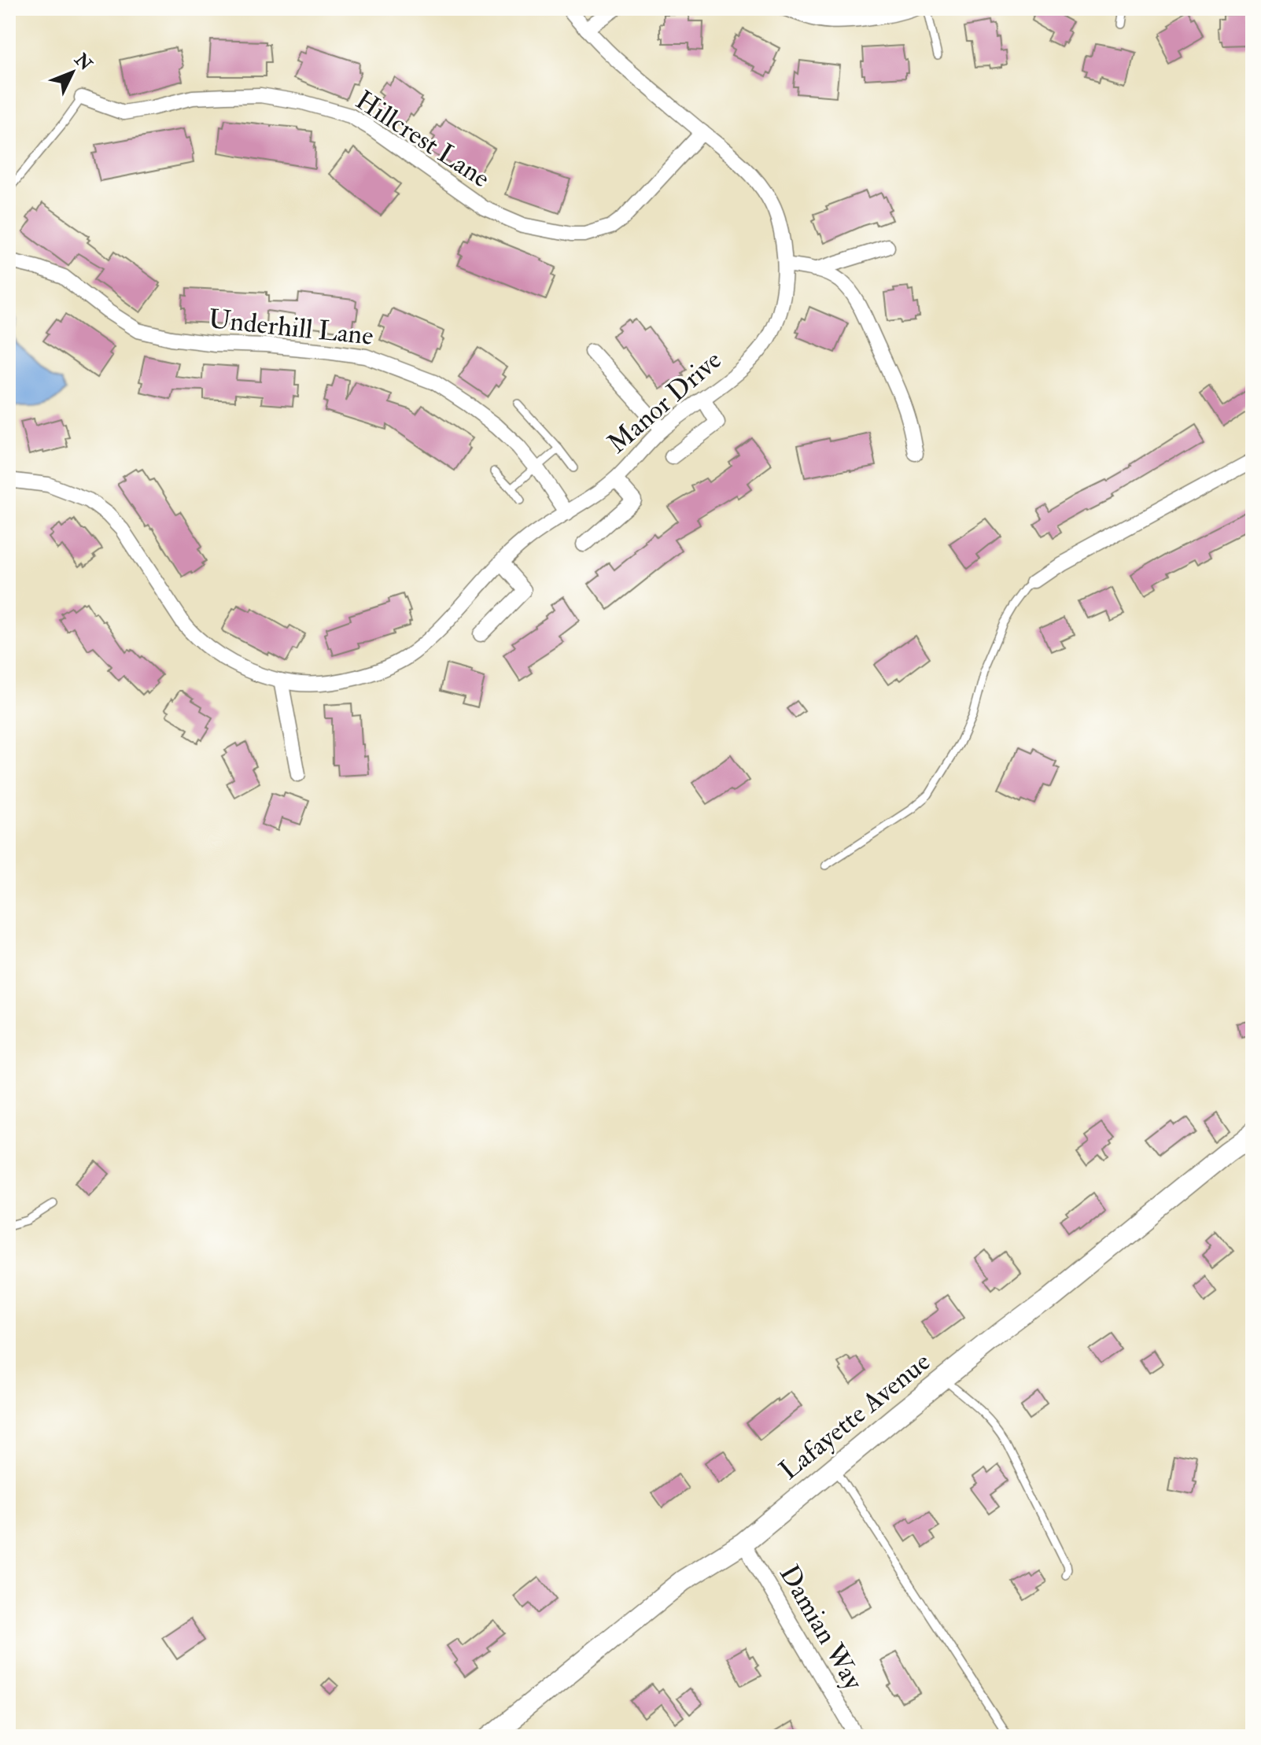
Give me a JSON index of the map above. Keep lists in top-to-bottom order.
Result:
{
  "streets": {
    "street": [
      "Hillcrest Lane",
      "Underhill Lane",
      "Manor Drive",
      "Lafayette Avenue",
      "Damian Way"
    ]
  },
  "crossings": [
    ["Hillcrest Lane", "Manor Drive"],
    ["Underhill Lane", "Manor Drive"],
    ["Lafayette Avenue", "Damian Way"]
  ],
  "north": "top right"
}
